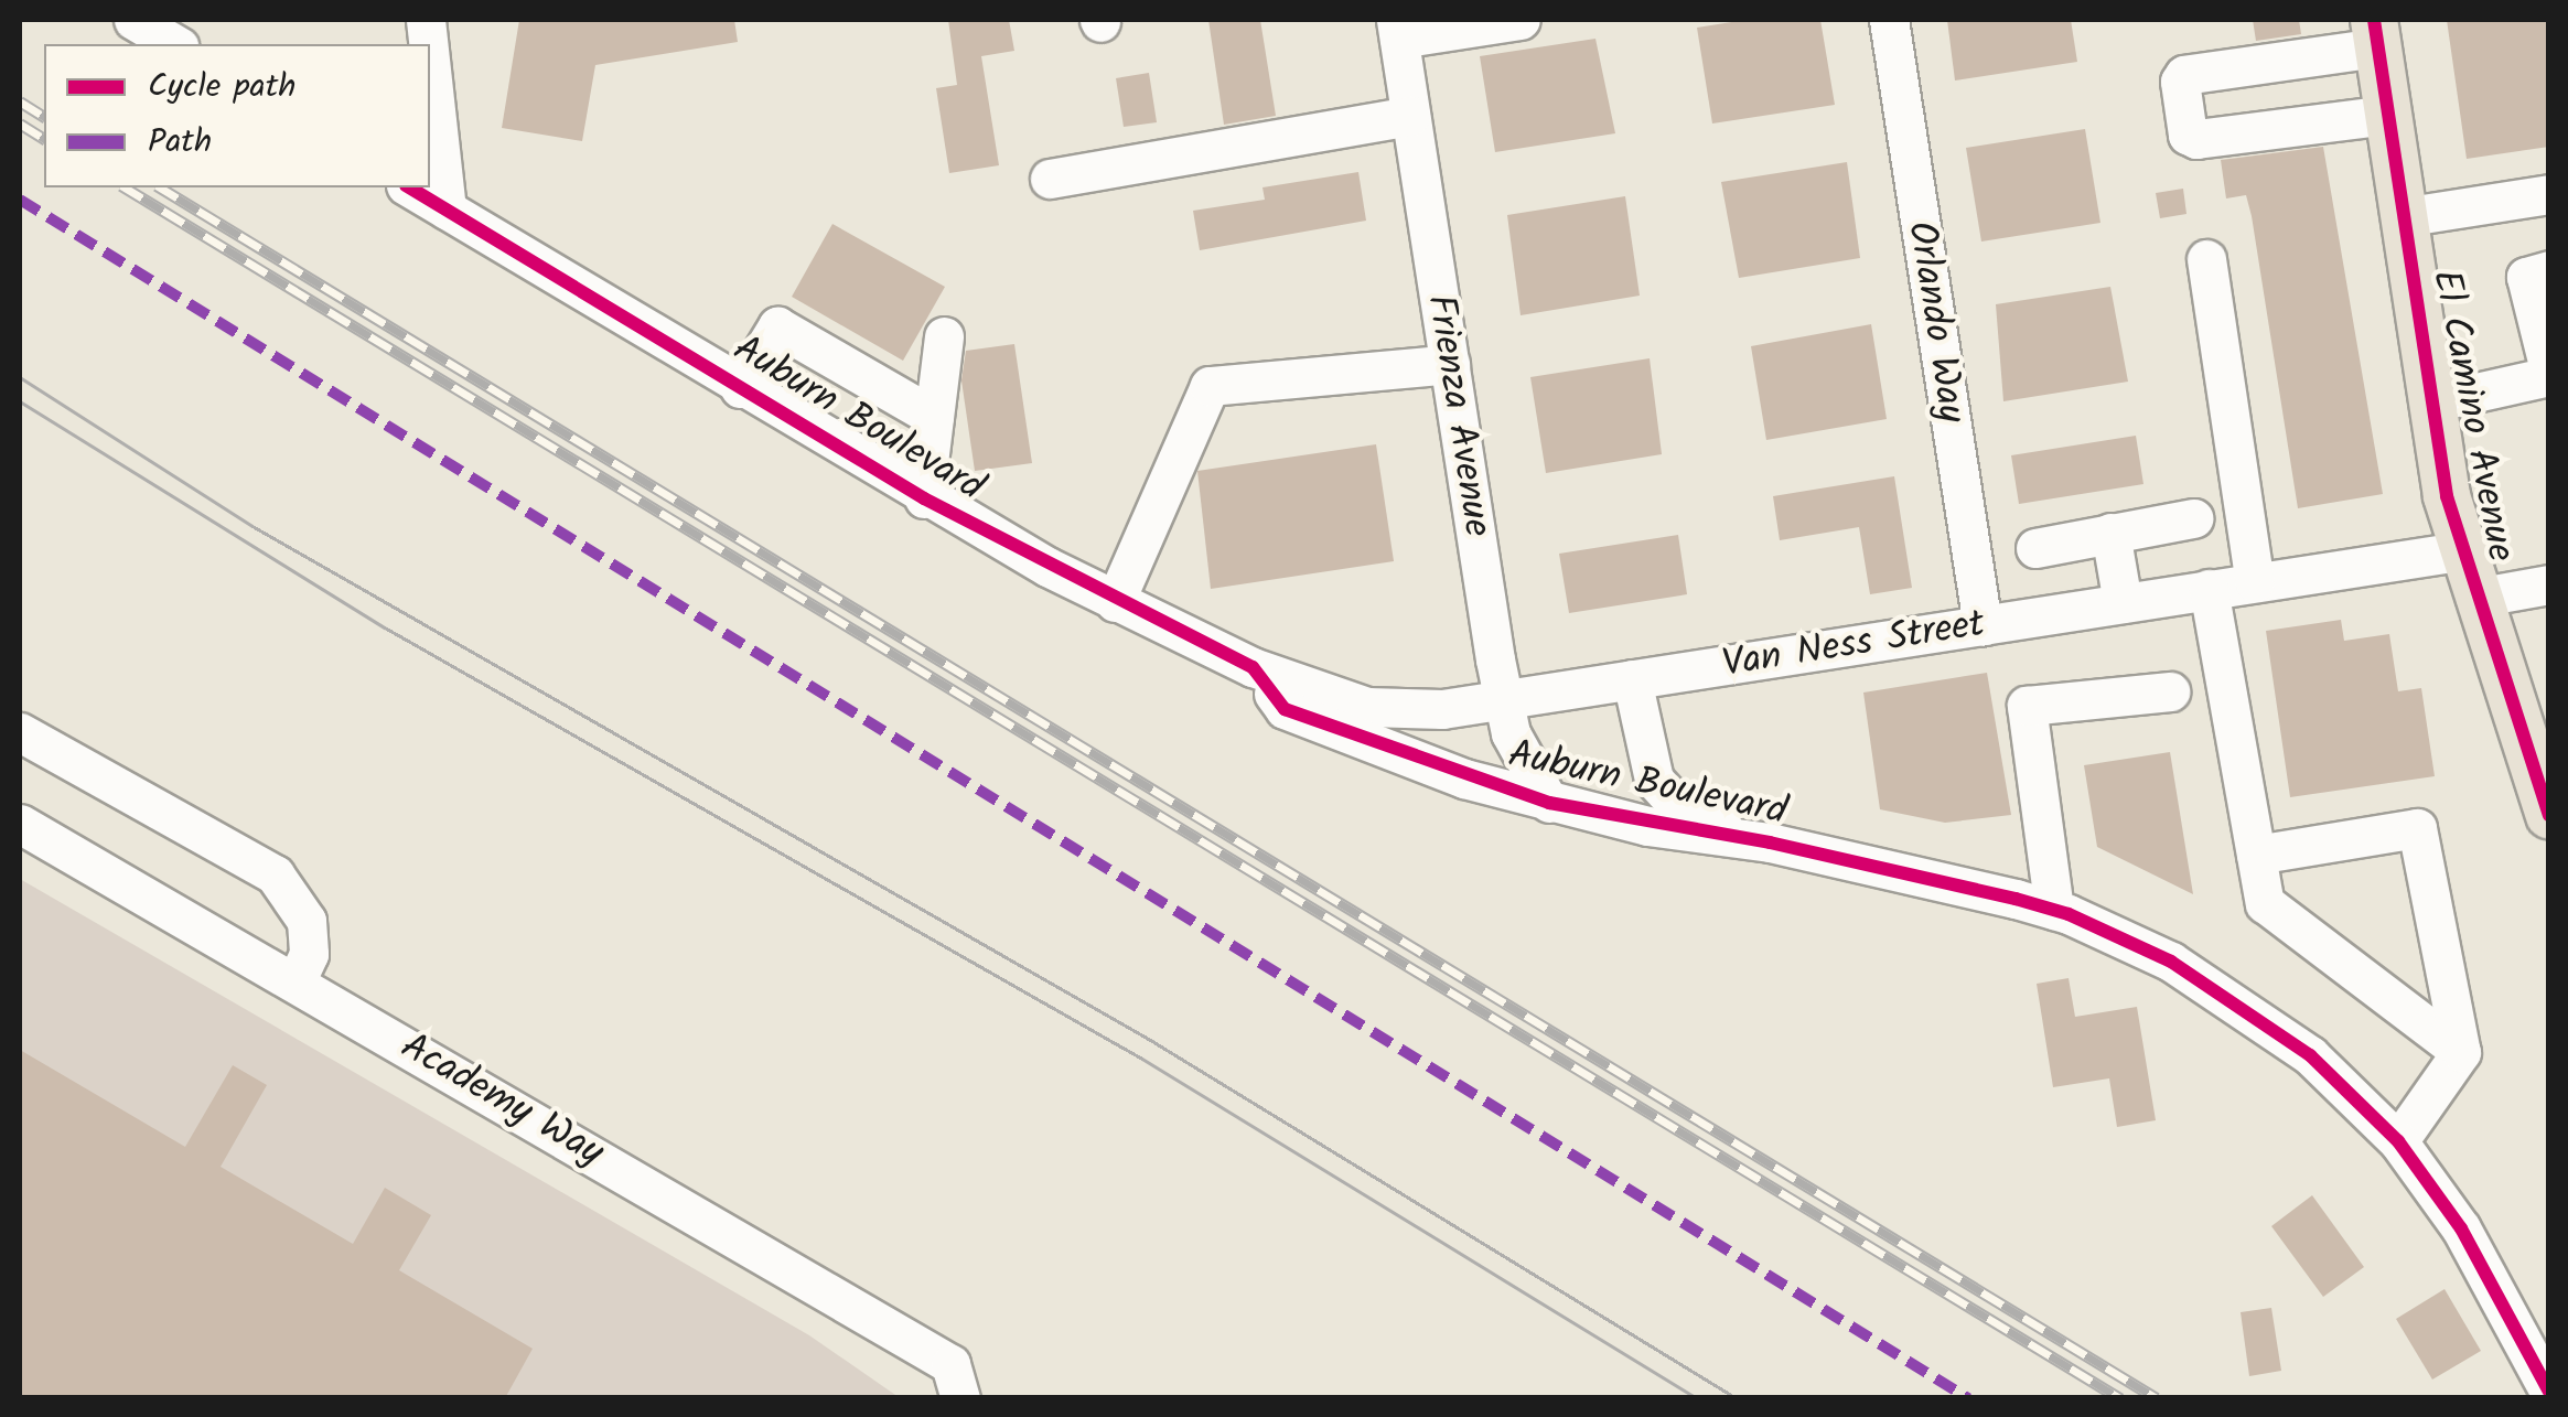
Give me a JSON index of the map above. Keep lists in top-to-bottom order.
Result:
{
  "streets": {
    "main road": ["El Camino Avenue"],
    "street": [
      "Orlando Way",
      "Frienza Avenue",
      "Auburn Boulevard",
      "Van Ness Street",
      "Academy Way"
    ]
  },
  "crossings": [
    ["Orlando Way", "Van Ness Street"],
    ["Frienza Avenue", "Auburn Boulevard"],
    ["Frienza Avenue", "Van Ness Street"],
    ["El Camino Avenue", "Van Ness Street"],
    ["Auburn Boulevard", "Van Ness Street"]
  ],
  "legend": ["Cycle path", "Path"]
}
